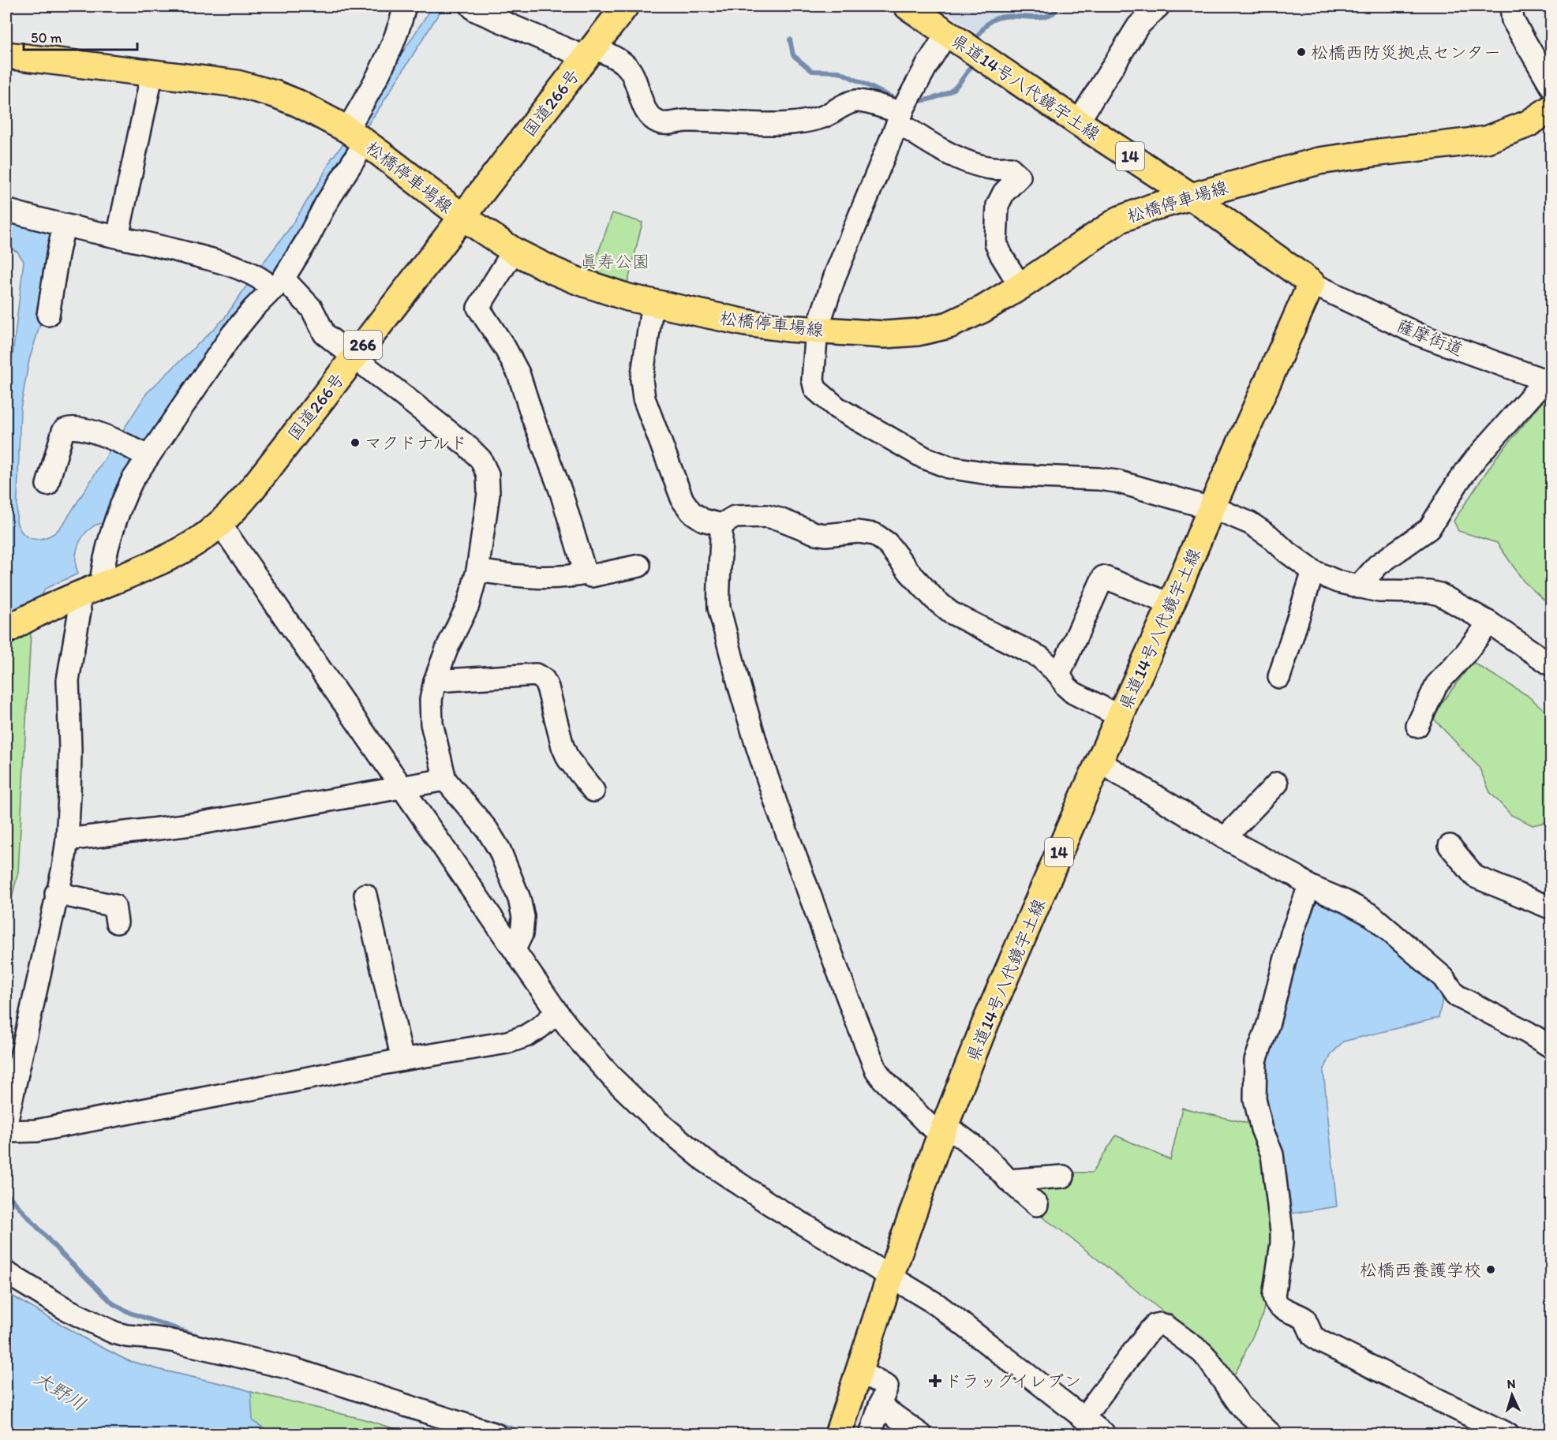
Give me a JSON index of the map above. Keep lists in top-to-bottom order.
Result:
{
  "streets": {
    "main road": [
      "県道14号八代鏡宇土線",
      "国道266号",
      "14",
      "松橋停車場線",
      "266"
    ],
    "street": ["薩摩街道"]
  },
  "crossings": [
    ["県道14号八代鏡宇土線", "松橋停車場線"],
    ["県道14号八代鏡宇土線", "薩摩街道"],
    ["国道266号", "松橋停車場線"]
  ],
  "water": ["大野川"],
  "parks": ["眞寿公園"],
  "places": {
    "other": ["松橋西防災拠点センター", "マクドナルド", "松橋西養護学校"],
    "health": ["ドラッグイレブン"]
  },
  "scale_bar": "50 m",
  "north": "top"
}
